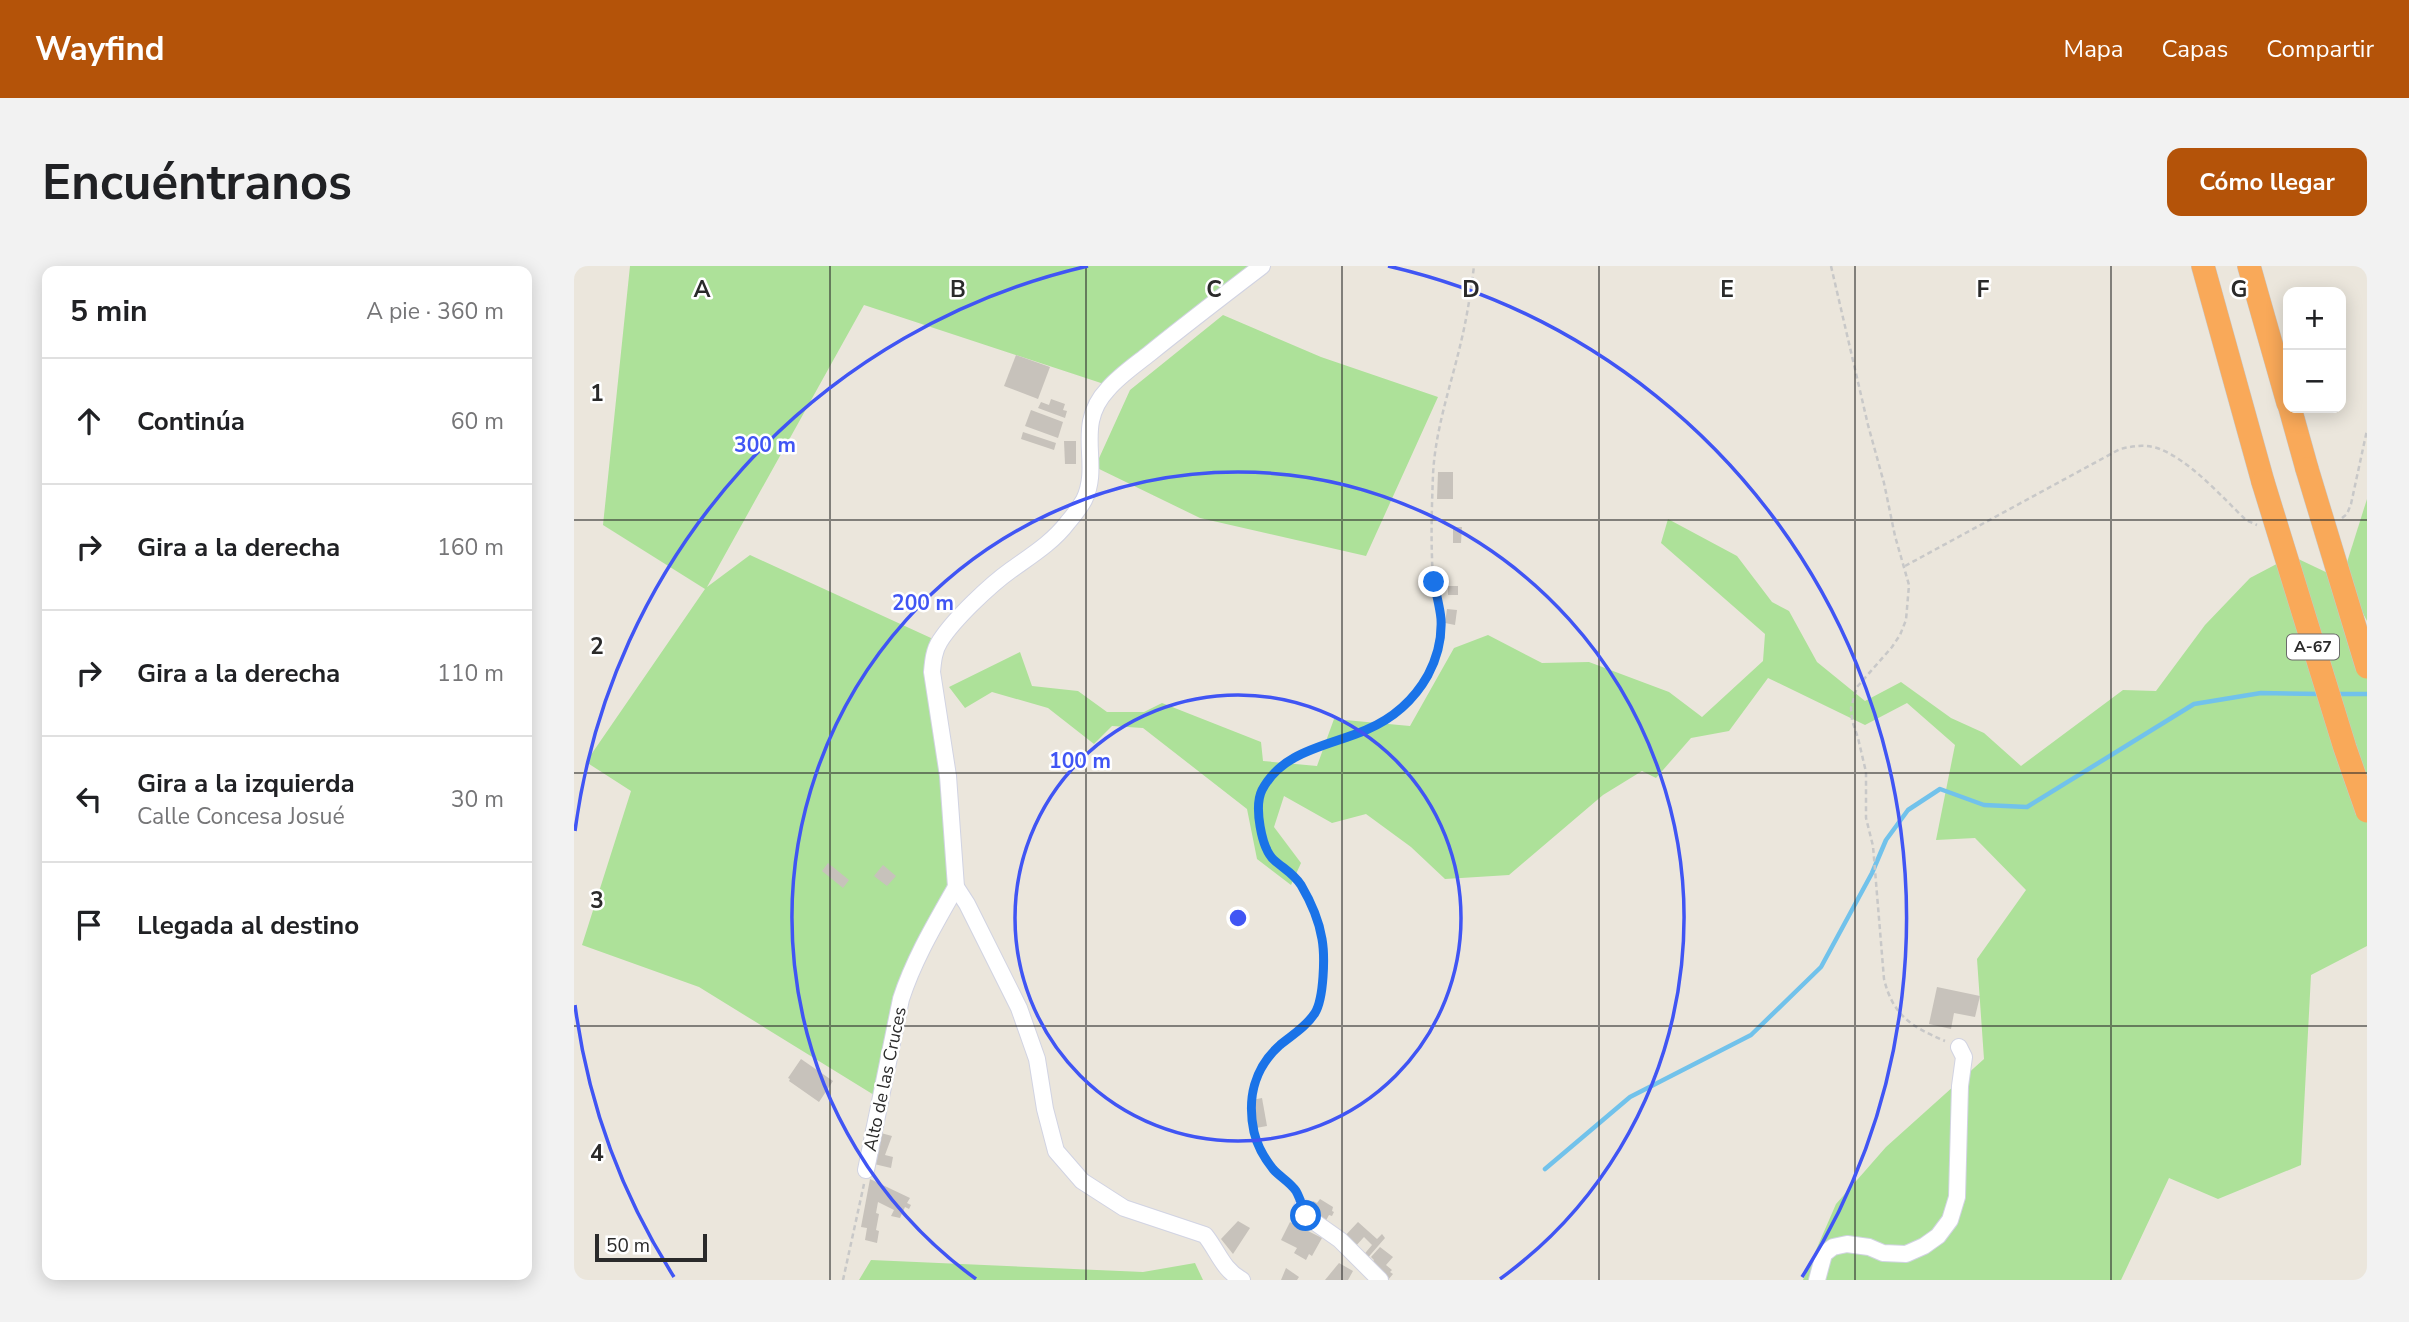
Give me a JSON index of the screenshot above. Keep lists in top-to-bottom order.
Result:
{
  "streets": {
    "highway": ["A-67"],
    "street": ["Alto de las Cruces"]
  },
  "scale_bar": "50 m",
  "page": {
    "header": "Wayfind",
    "nav": ["Mapa", "Capas", "Compartir"],
    "buttons": "Cómo llegar",
    "title": "Encuéntranos",
    "heading": ["5 min", "A pie · 360 m"],
    "map_buttons": ["+", "−"],
    "list": [
      ["Continúa", "60 m"],
      ["Gira a la derecha", "160 m"],
      ["Gira a la derecha", "110 m"],
      ["Gira a la izquierda", "Calle Concesa Josué", "30 m"],
      "Llegada al destino"
    ],
    "scale": "50 m"
  },
  "grid": {
    "columns": [
      "A",
      "B",
      "C",
      "D",
      "E",
      "F",
      "G"
    ],
    "rows": [
      "1",
      "2",
      "3",
      "4"
    ]
  },
  "rings": ["300 m", "200 m", "100 m"]
}
